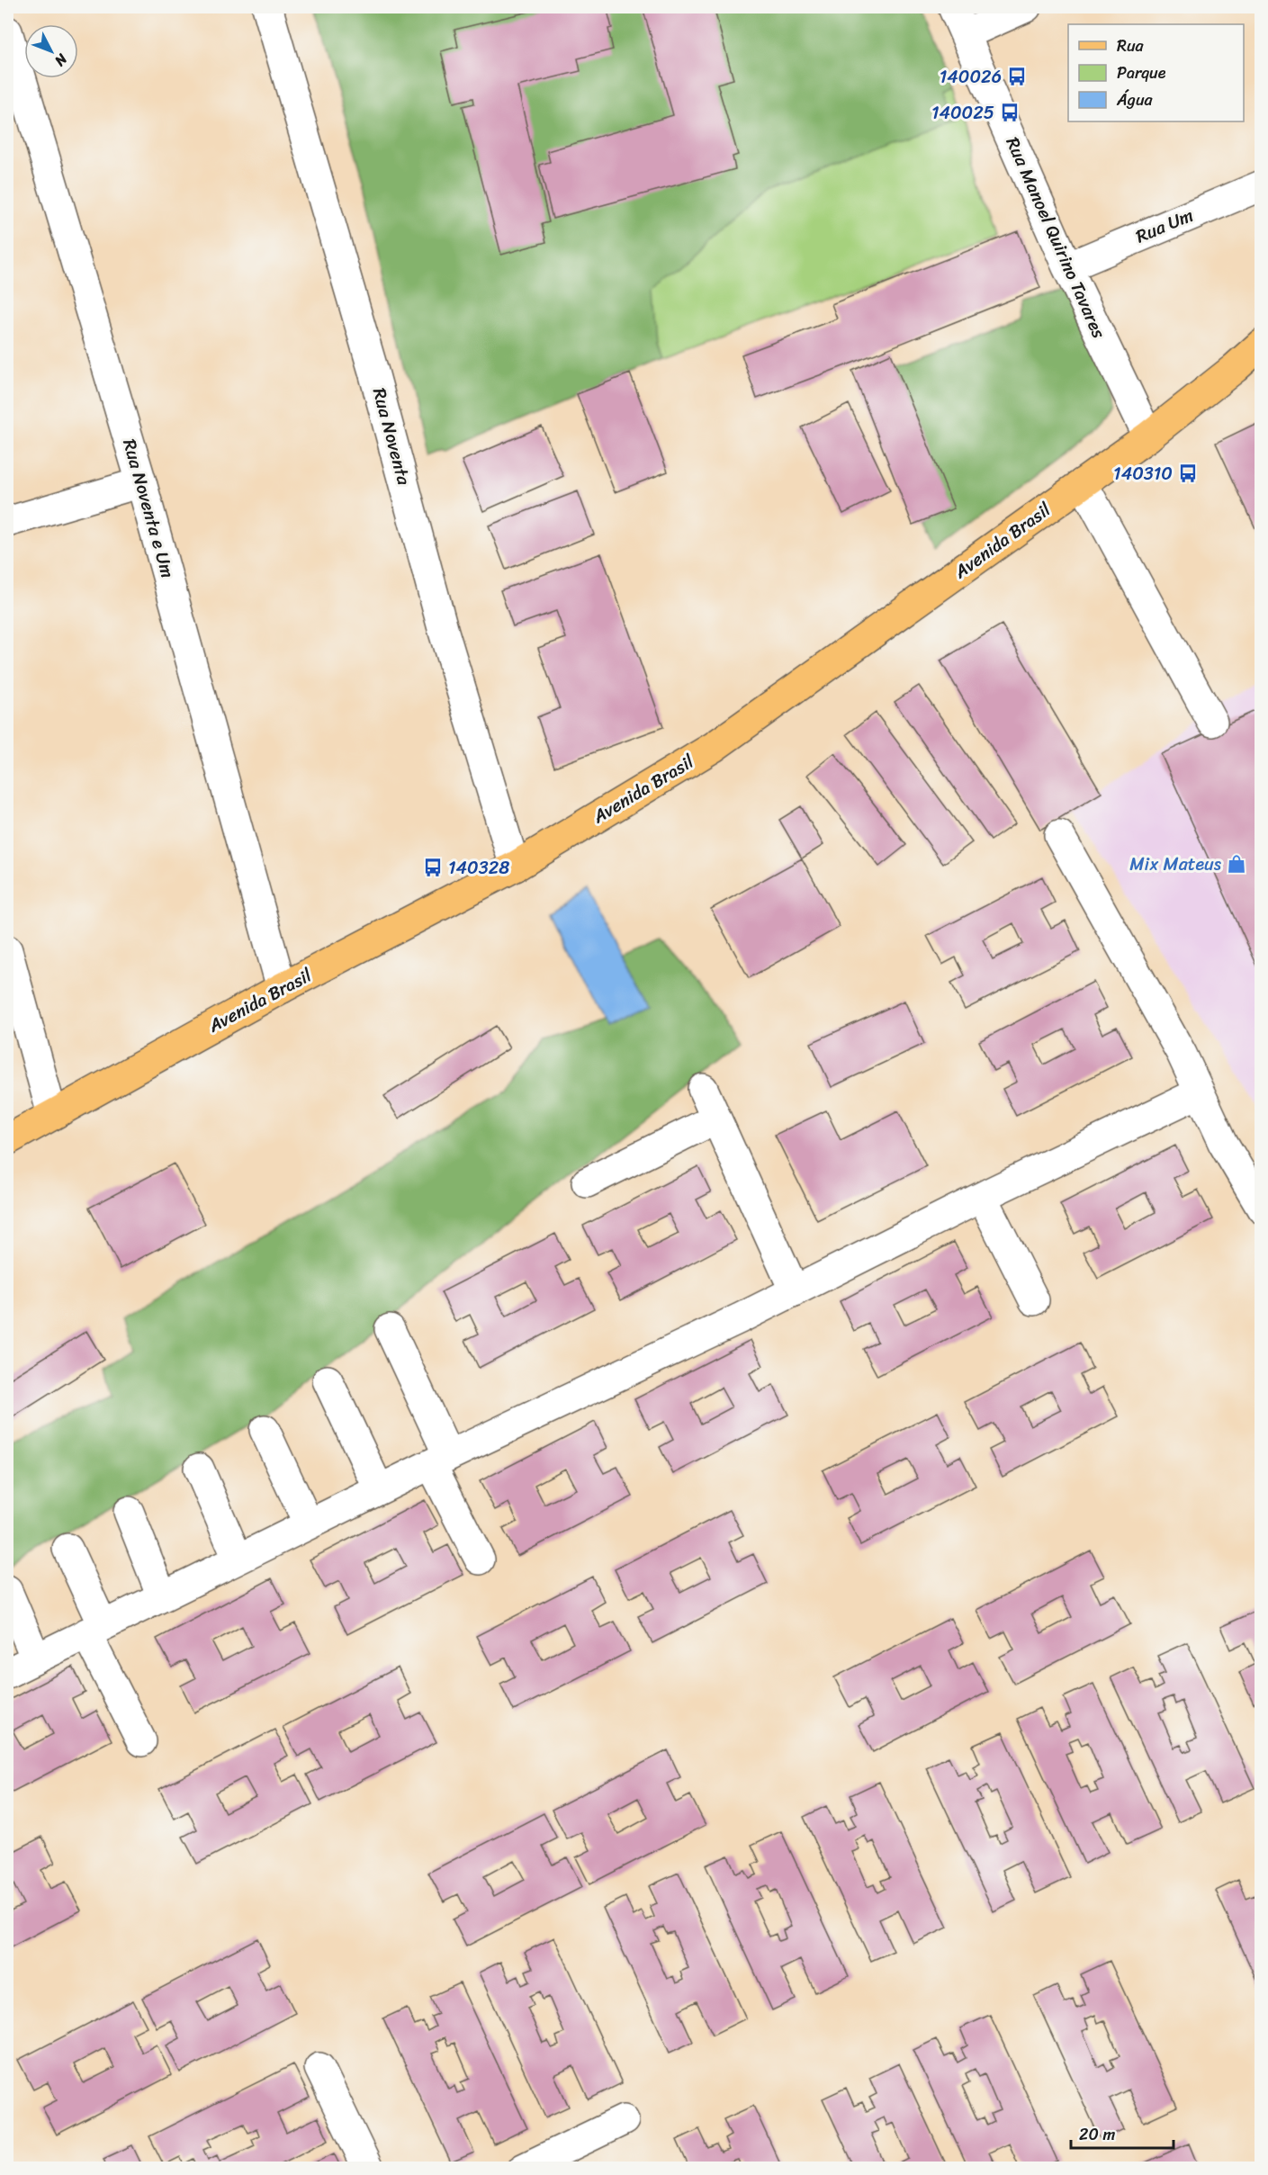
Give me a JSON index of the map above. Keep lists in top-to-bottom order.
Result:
{
  "streets": {
    "main road": ["Avenida Brasil"],
    "street": [
      "Rua Um",
      "Rua Manoel Quirino Tavares",
      "Rua Noventa",
      "Rua Noventa e Um"
    ]
  },
  "crossings": [
    ["Rua Um", "Rua Manoel Quirino Tavares"],
    ["Rua Manoel Quirino Tavares", "Avenida Brasil"],
    ["Rua Noventa", "Avenida Brasil"],
    ["Rua Noventa e Um", "Avenida Brasil"]
  ],
  "places": {
    "bus stop": [
      "140026",
      "140025",
      "140310",
      "140328"
    ],
    "shop": ["Mix Mateus"]
  },
  "legend": ["Rua", "Parque", "Água"],
  "scale_bar": "20 m",
  "north": "bottom right"
}
